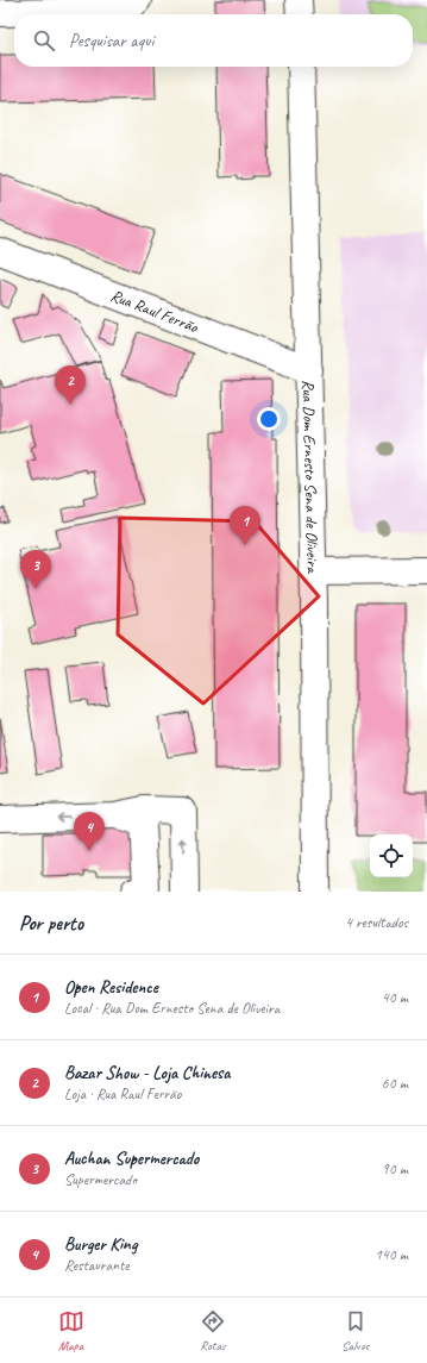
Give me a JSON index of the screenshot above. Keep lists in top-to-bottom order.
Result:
{
  "streets": {
    "street": ["Rua Raul Ferrão", "Rua Dom Ernesto Sena de Oliveira"]
  },
  "crossings": [
    ["Rua Raul Ferrão", "Rua Dom Ernesto Sena de Oliveira"]
  ],
  "page": {
    "search": "Pesquisar aqui",
    "pins": [
      "2",
      "1",
      "3",
      "4"
    ],
    "heading": ["Por perto", "4 resultados"],
    "list": [
      {
        "mark": "1",
        "name": "Open Residence",
        "note": "Local · Rua Dom Ernesto Sena de Oliveira",
        "value": "40 m"
      },
      {
        "mark": "2",
        "name": "Bazar Show - Loja Chinesa",
        "note": "Loja · Rua Raul Ferrão",
        "value": "60 m"
      },
      {
        "mark": "3",
        "name": "Auchan Supermercado",
        "note": "Supermercado",
        "value": "90 m"
      },
      {
        "mark": "4",
        "name": "Burger King",
        "note": "Restaurante",
        "value": "140 m"
      }
    ],
    "nav": ["Mapa", "Rotas", "Salvos"]
  }
}
